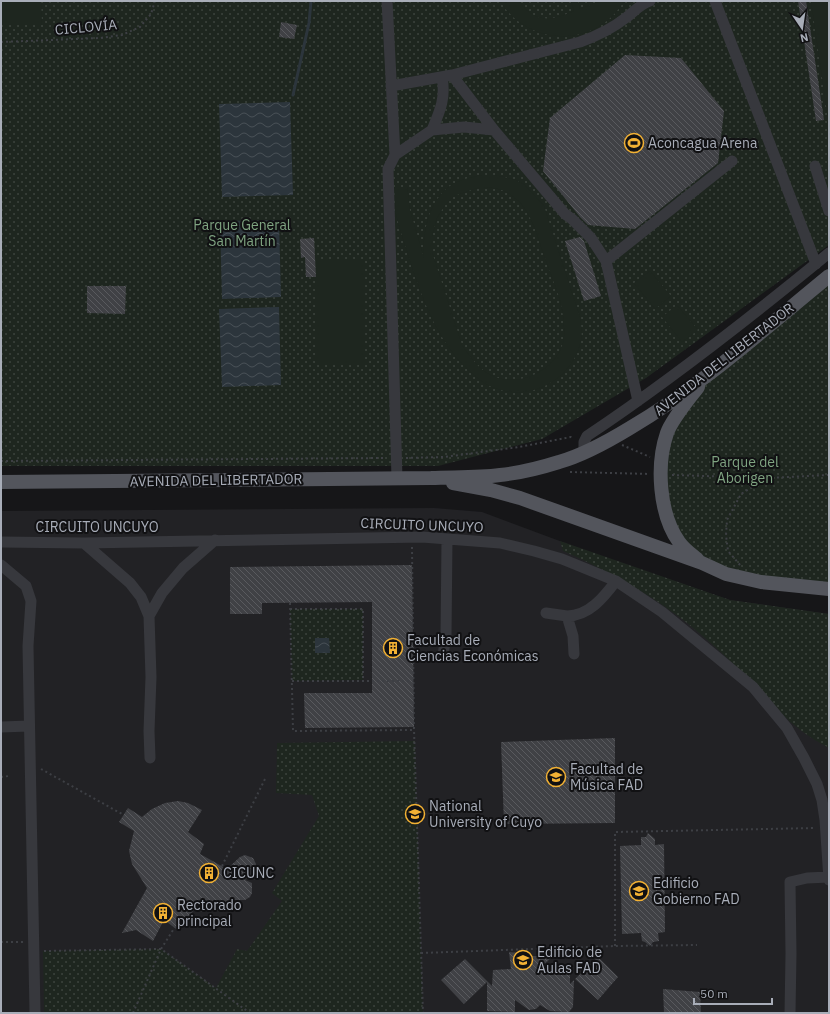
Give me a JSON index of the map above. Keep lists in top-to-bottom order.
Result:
{
  "streets": {
    "main road": ["AVENIDA DEL LIBERTADOR"],
    "street": ["CIRCUITO UNCUYO"],
    "path": ["CICLOVÍA"]
  },
  "parks": ["Parque General San Martín", "Parque del Aborigen"],
  "places": {
    "sports": ["Aconcagua Arena"],
    "building": ["Facultad de Ciencias Económicas", "CICUNC", "Rectorado principal"],
    "school or university": [
      "Facultad de Música FAD",
      "National University of Cuyo",
      "Edificio Gobierno FAD",
      "Edificio de Aulas FAD"
    ]
  },
  "scale_bar": "50 m",
  "north": "bottom"
}
